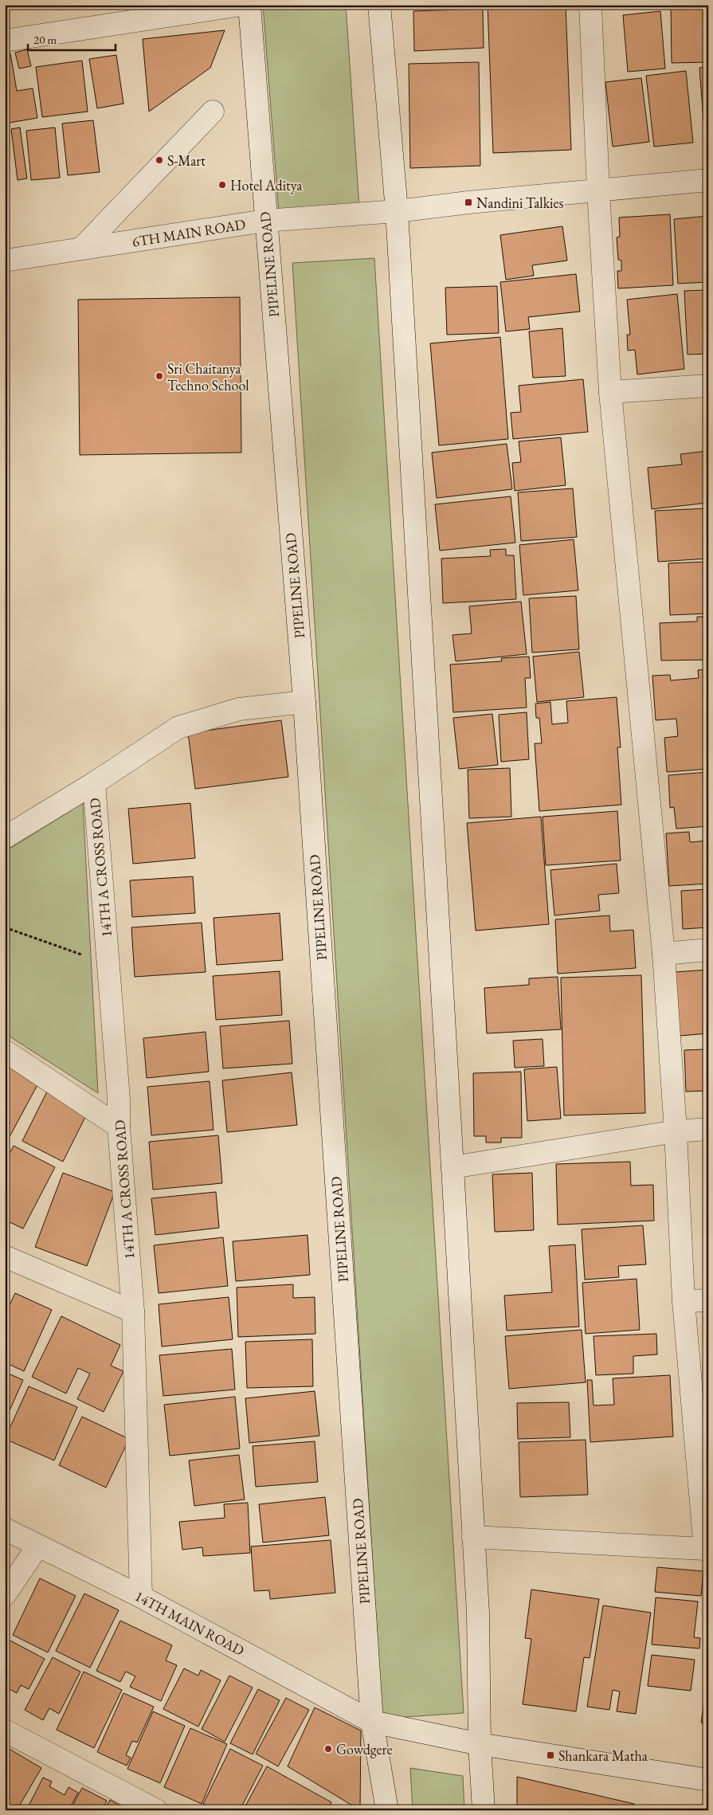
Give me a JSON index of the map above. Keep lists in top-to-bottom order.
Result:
{
  "streets": {
    "street": [
      "6TH MAIN ROAD",
      "PIPELINE ROAD",
      "14TH A CROSS ROAD",
      "14TH MAIN ROAD"
    ]
  },
  "crossings": [
    ["6TH MAIN ROAD", "PIPELINE ROAD"],
    ["PIPELINE ROAD", "14TH MAIN ROAD"],
    ["14TH A CROSS ROAD", "14TH MAIN ROAD"]
  ],
  "places": {
    "other": [
      "S-Mart",
      "Hotel Aditya",
      "Sri Chaitanya Techno School",
      "Gowdgere"
    ],
    "transit": ["Nandini Talkies", "Shankara Matha"]
  },
  "scale_bar": "20 m"
}
